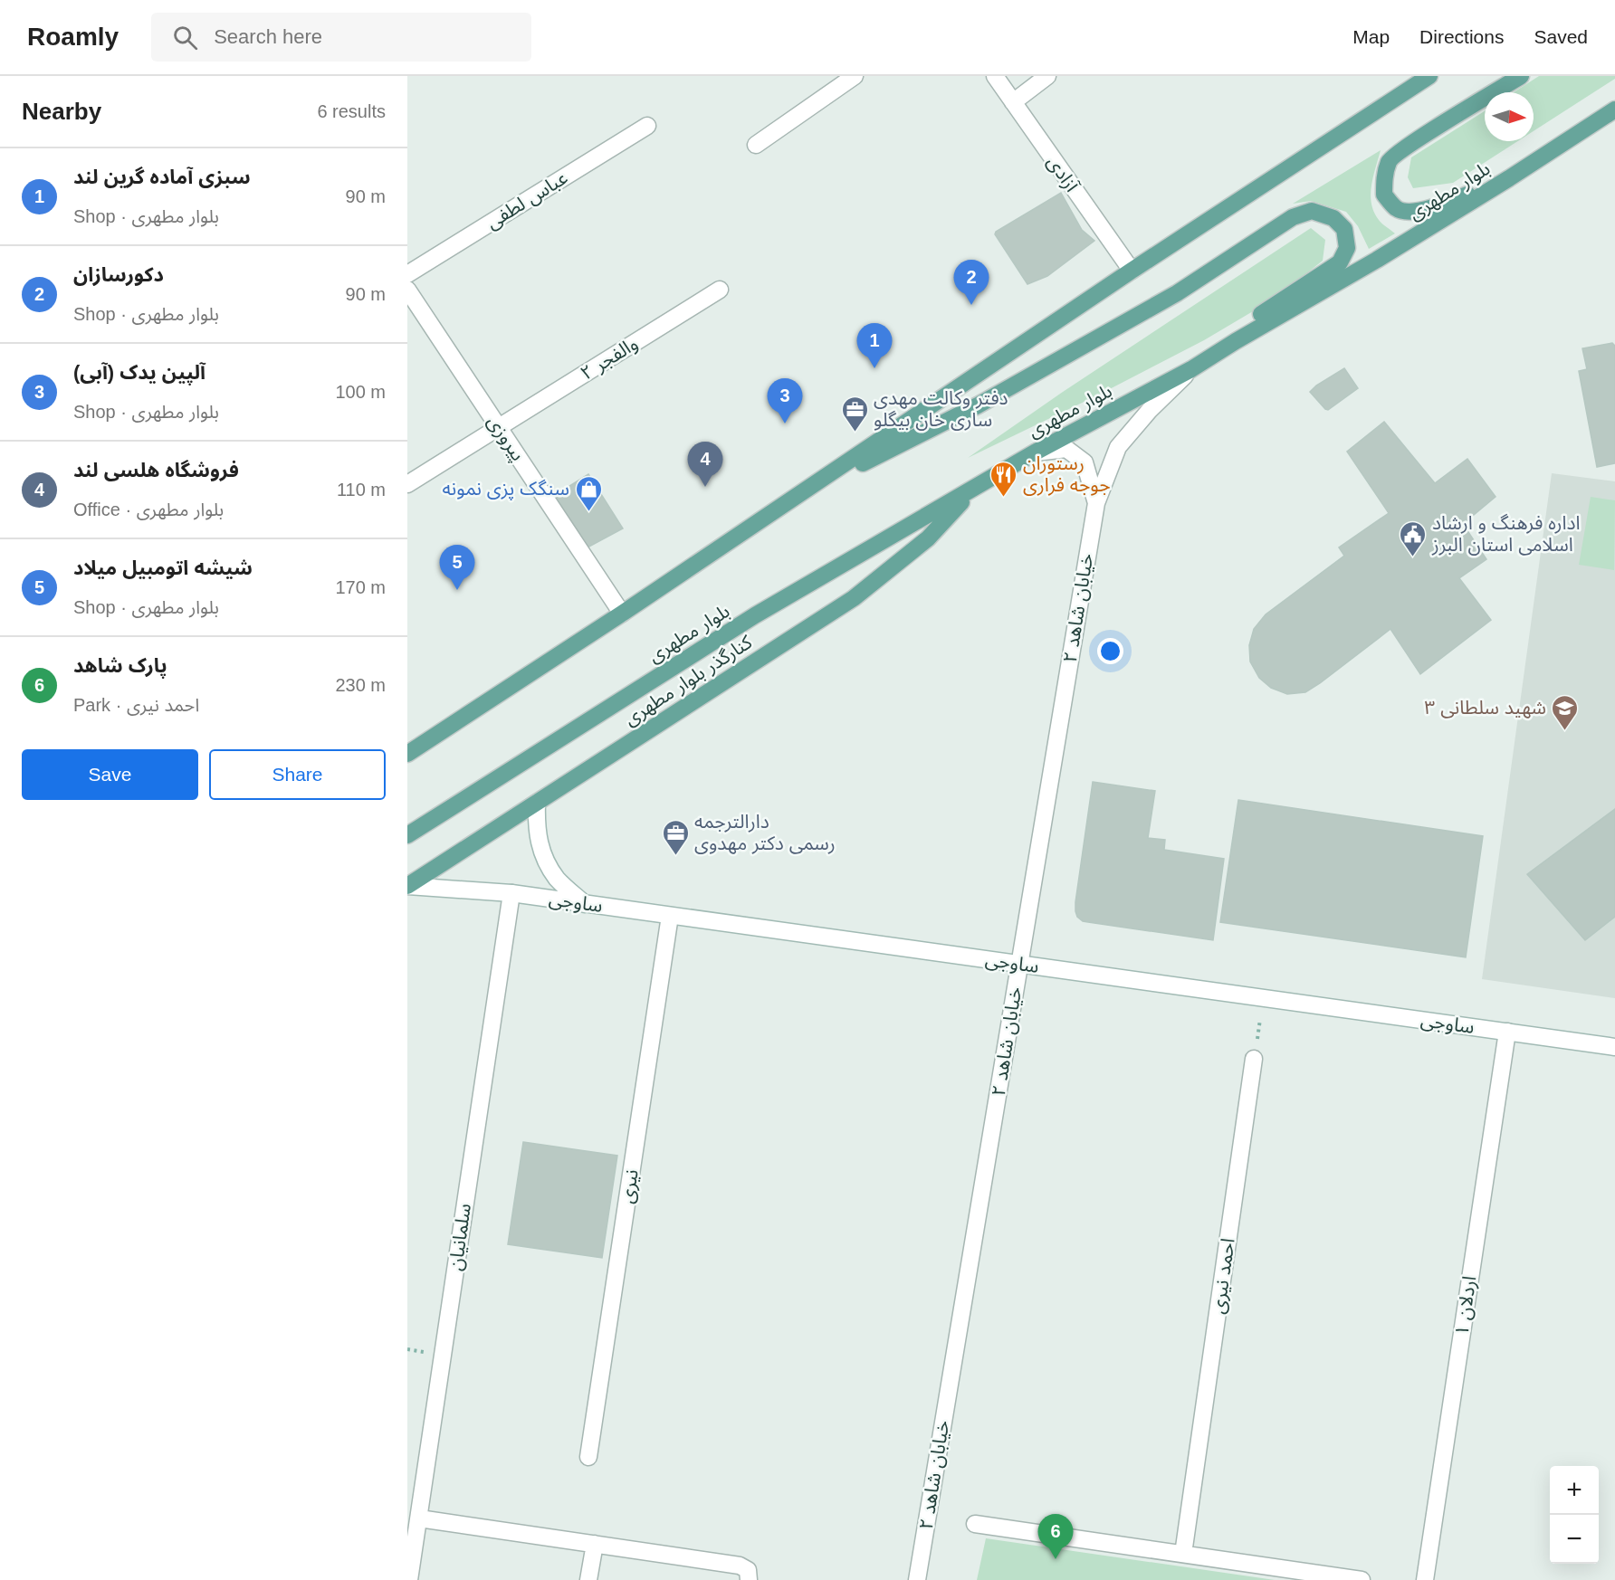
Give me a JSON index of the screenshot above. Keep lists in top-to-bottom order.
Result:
{
  "streets": {
    "main road": ["بلوار مطهری", "کنارگذر بلوار مطهری"],
    "street": [
      "آزادی",
      "عباس لطفی",
      "والفجر ۲",
      "پیروزی",
      "خیابان شاهد ۲",
      "ساوجی",
      "نیری",
      "سلمانیان",
      "احمد نیری",
      "اردلان ۱"
    ]
  },
  "crossings": [
    ["بلوار مطهری", "کنارگذر بلوار مطهری"],
    ["والفجر ۲", "پیروزی"],
    ["خیابان شاهد ۲", "ساوجی"],
    ["کنارگذر بلوار مطهری", "ساوجی"],
    ["ساوجی", "نیری"],
    ["ساوجی", "سلمانیان"],
    ["ساوجی", "اردلان ۱"]
  ],
  "places": {
    "office": ["دفتر وکالت مهدی ساری خان بیگلو", "دارالترجمه رسمی دکتر مهدوی"],
    "restaurant": ["رستوران جوجه فراری"],
    "shop": ["سنگک پزی نمونه"],
    "public building": ["اداره فرهنگ و ارشاد اسلامی استان البرز"],
    "school or university": ["شهید سلطانی ۳"]
  },
  "north": "right",
  "page": {
    "header": "Roamly",
    "search": "Search here",
    "nav": ["Map", "Directions", "Saved"],
    "heading": ["Nearby", "6 results"],
    "list": [
      {
        "mark": "1",
        "name": "سبزی آماده گرین لند",
        "note": "Shop · بلوار مطهری",
        "value": "90 m"
      },
      {
        "mark": "2",
        "name": "دکورسازان",
        "note": "Shop · بلوار مطهری",
        "value": "90 m"
      },
      {
        "mark": "3",
        "name": "آلپین یدک (آبی)",
        "note": "Shop · بلوار مطهری",
        "value": "100 m"
      },
      {
        "mark": "4",
        "name": "فروشگاه هلسی لند",
        "note": "Office · بلوار مطهری",
        "value": "110 m"
      },
      {
        "mark": "5",
        "name": "شیشه اتومبیل میلاد",
        "note": "Shop · بلوار مطهری",
        "value": "170 m"
      },
      {
        "mark": "6",
        "name": "پارک شاهد",
        "note": "Park · احمد نیری",
        "value": "230 m"
      }
    ],
    "pins": [
      "2",
      "1",
      "3",
      "4",
      "5",
      "6"
    ],
    "buttons": ["Save", "Share"],
    "map_buttons": ["+", "−"]
  }
}
